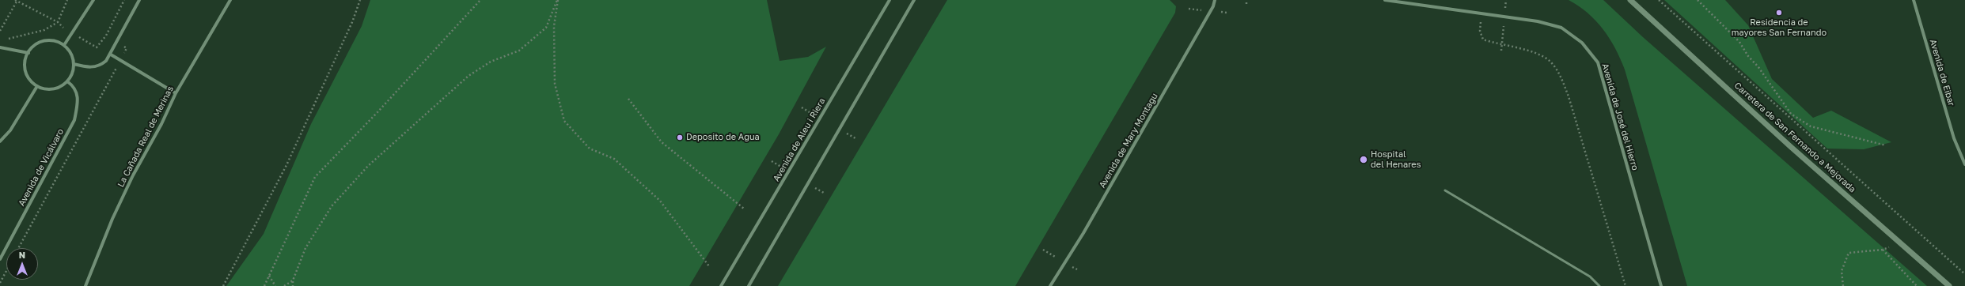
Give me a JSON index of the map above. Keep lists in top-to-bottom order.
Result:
{
  "streets": {
    "street": [
      "Avenida de Eibar",
      "Avenida de José del Hierro",
      "La Cañada Real de Merinas",
      "Carretera de San Fernando a Mejorada",
      "Avenida de Aleu i Riera",
      "Avenida de Mary Montagu",
      "Avenida de Vicálvaro"
    ]
  },
  "places": ["Residencia de mayores San Fernando", "Deposito de Agua", "Hospital del Henares"],
  "north": "top"
}
